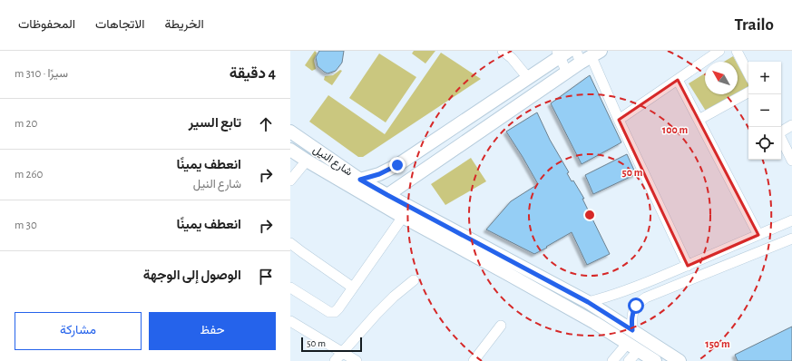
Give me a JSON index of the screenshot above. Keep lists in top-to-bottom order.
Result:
{
  "streets": {
    "main road": ["شارع النيل"]
  },
  "scale_bar": "50 m",
  "north": "top left",
  "page": {
    "header": "Trailo",
    "nav": ["الخريطة", "الاتجاهات", "المحفوظات"],
    "heading": ["4 دقيقة", "سيرًا · 310 m"],
    "map_buttons": ["+", "−"],
    "list": [
      ["تابع السير", "20 m"],
      ["انعطف يمينًا", "شارع النيل", "260 m"],
      ["انعطف يمينًا", "30 m"],
      "الوصول إلى الوجهة"
    ],
    "buttons": ["حفظ", "مشاركة"],
    "scale": "50 m"
  },
  "rings": ["100 m", "50 m", "150 m"]
}
